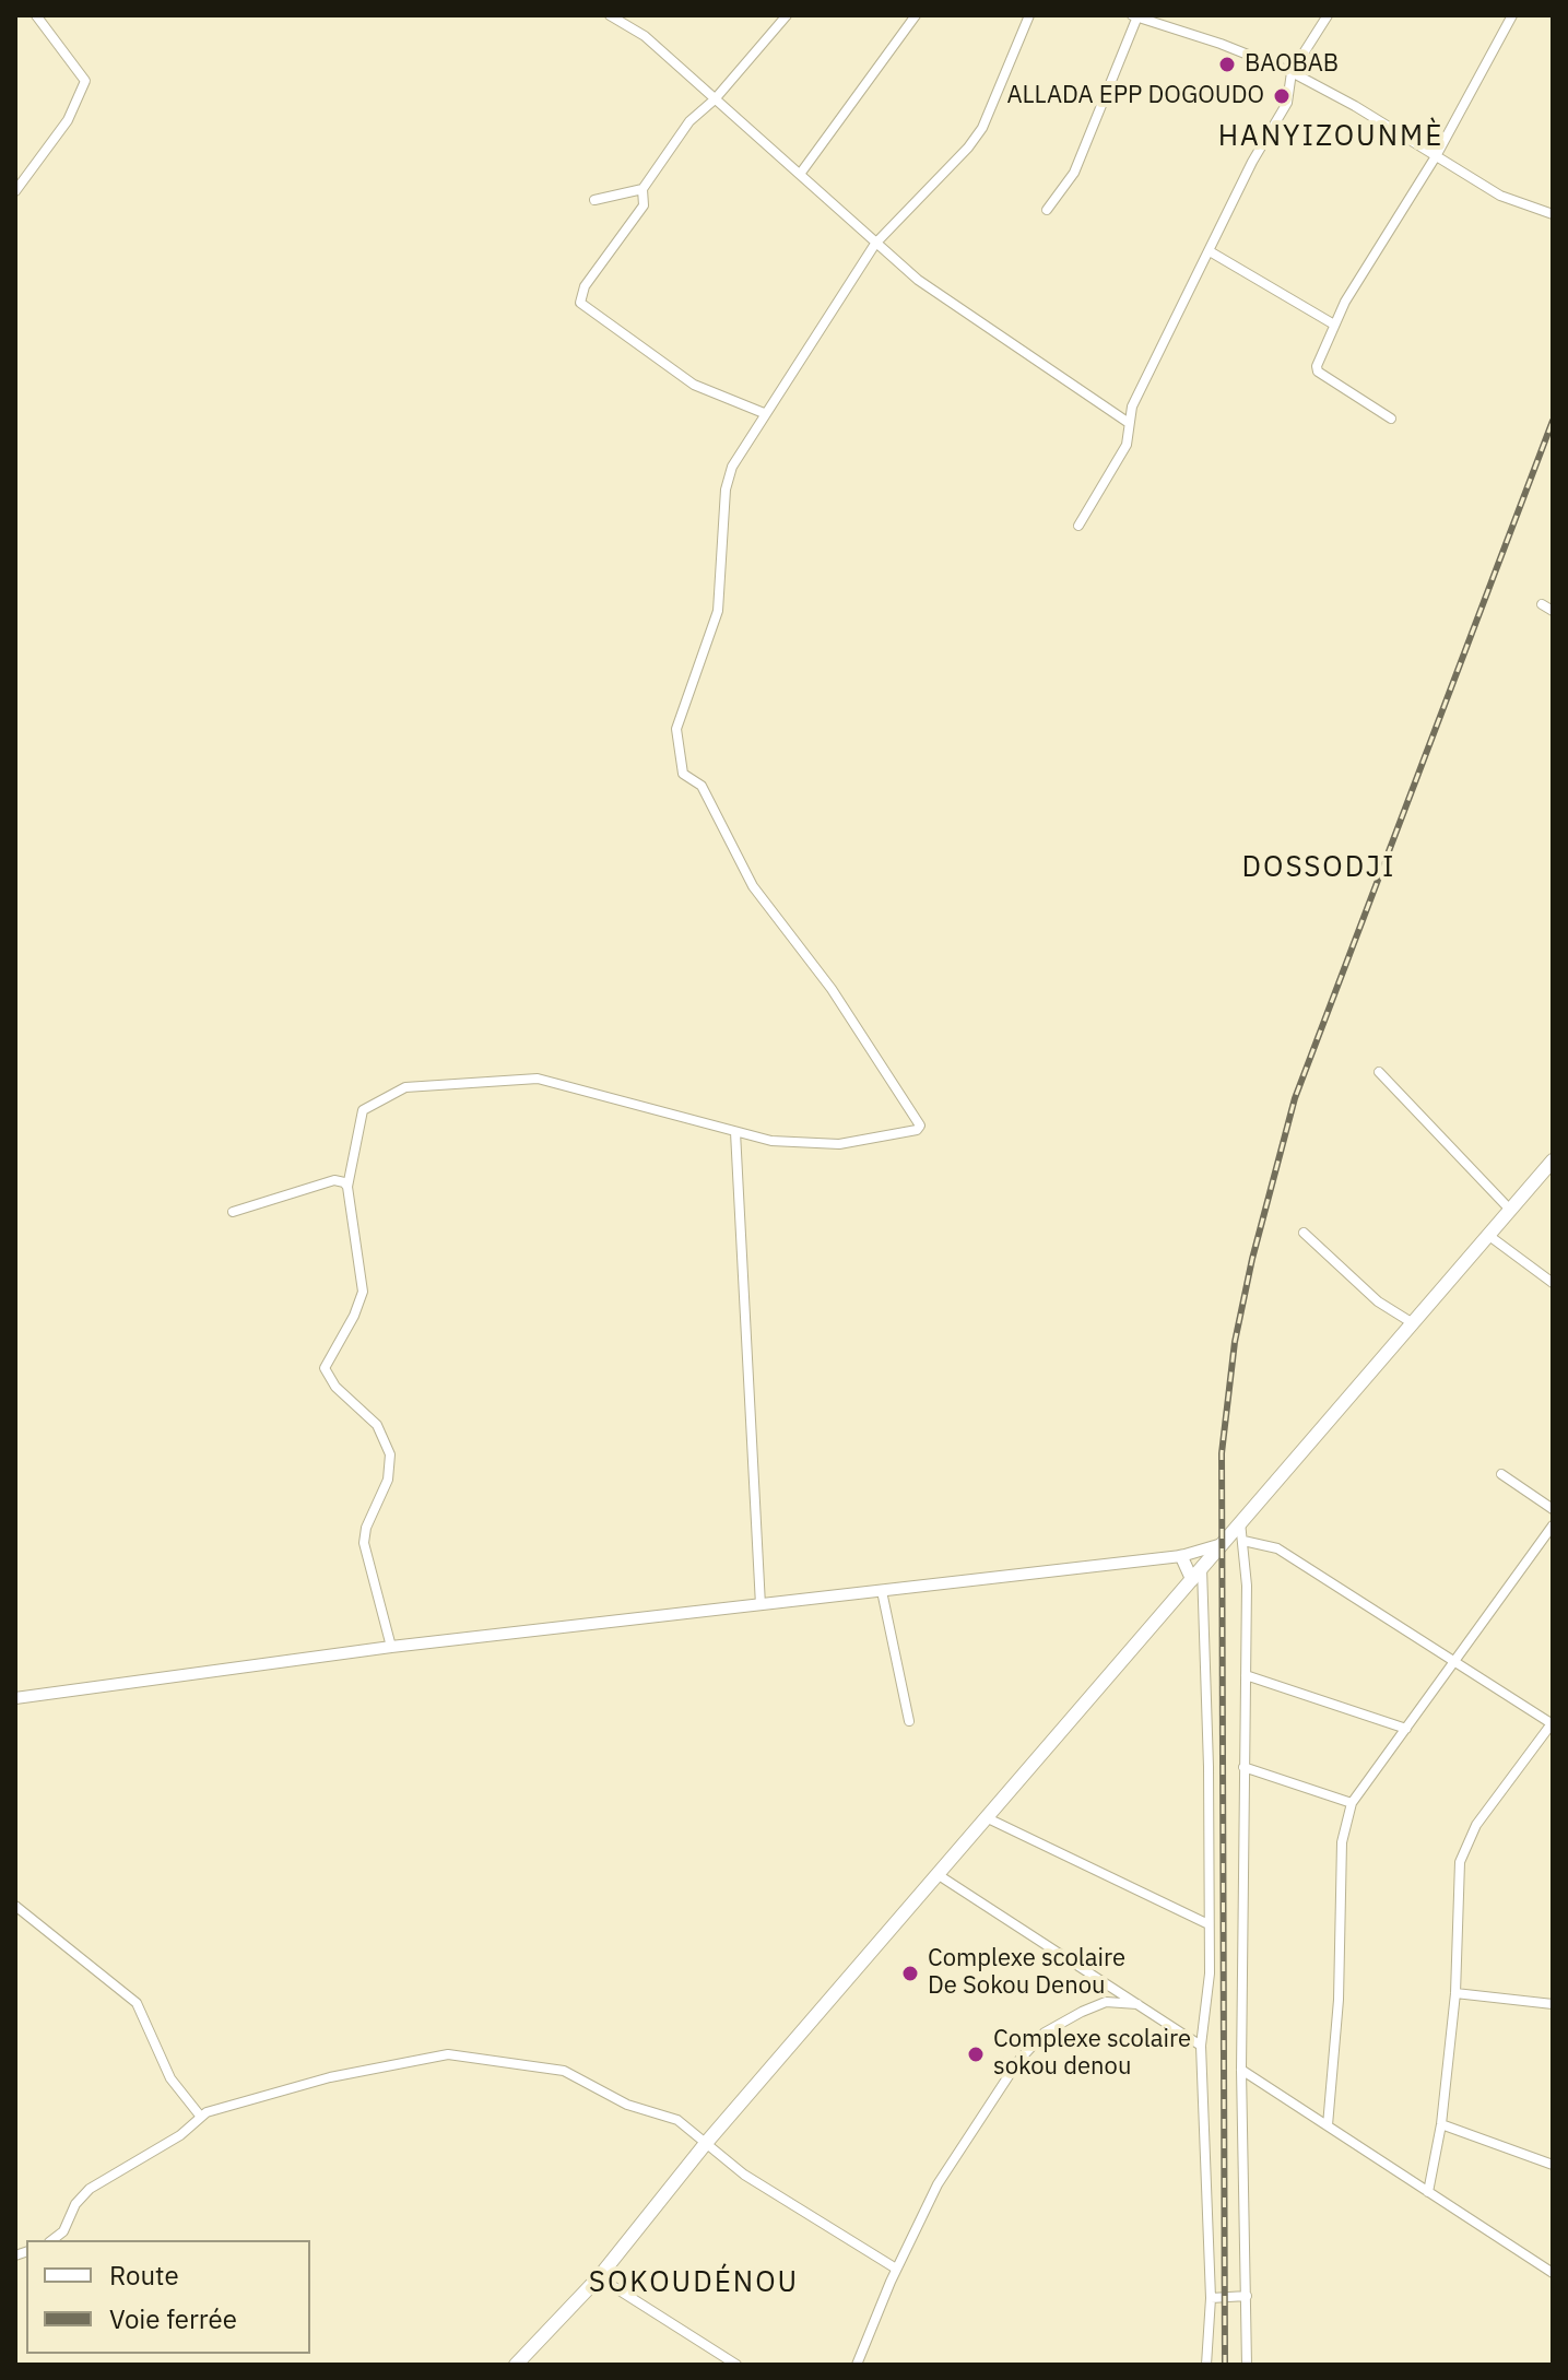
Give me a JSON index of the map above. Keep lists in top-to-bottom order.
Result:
{
  "districts": ["HANYIZOUNMÈ", "DOSSODJI", "SOKOUDÉNOU"],
  "places": [
    "BAOBAB",
    "ALLADA EPP DOGOUDO",
    "Complexe scolaire De Sokou Denou",
    "Complexe scolaire sokou denou"
  ],
  "legend": ["Route", "Voie ferrée"]
}
